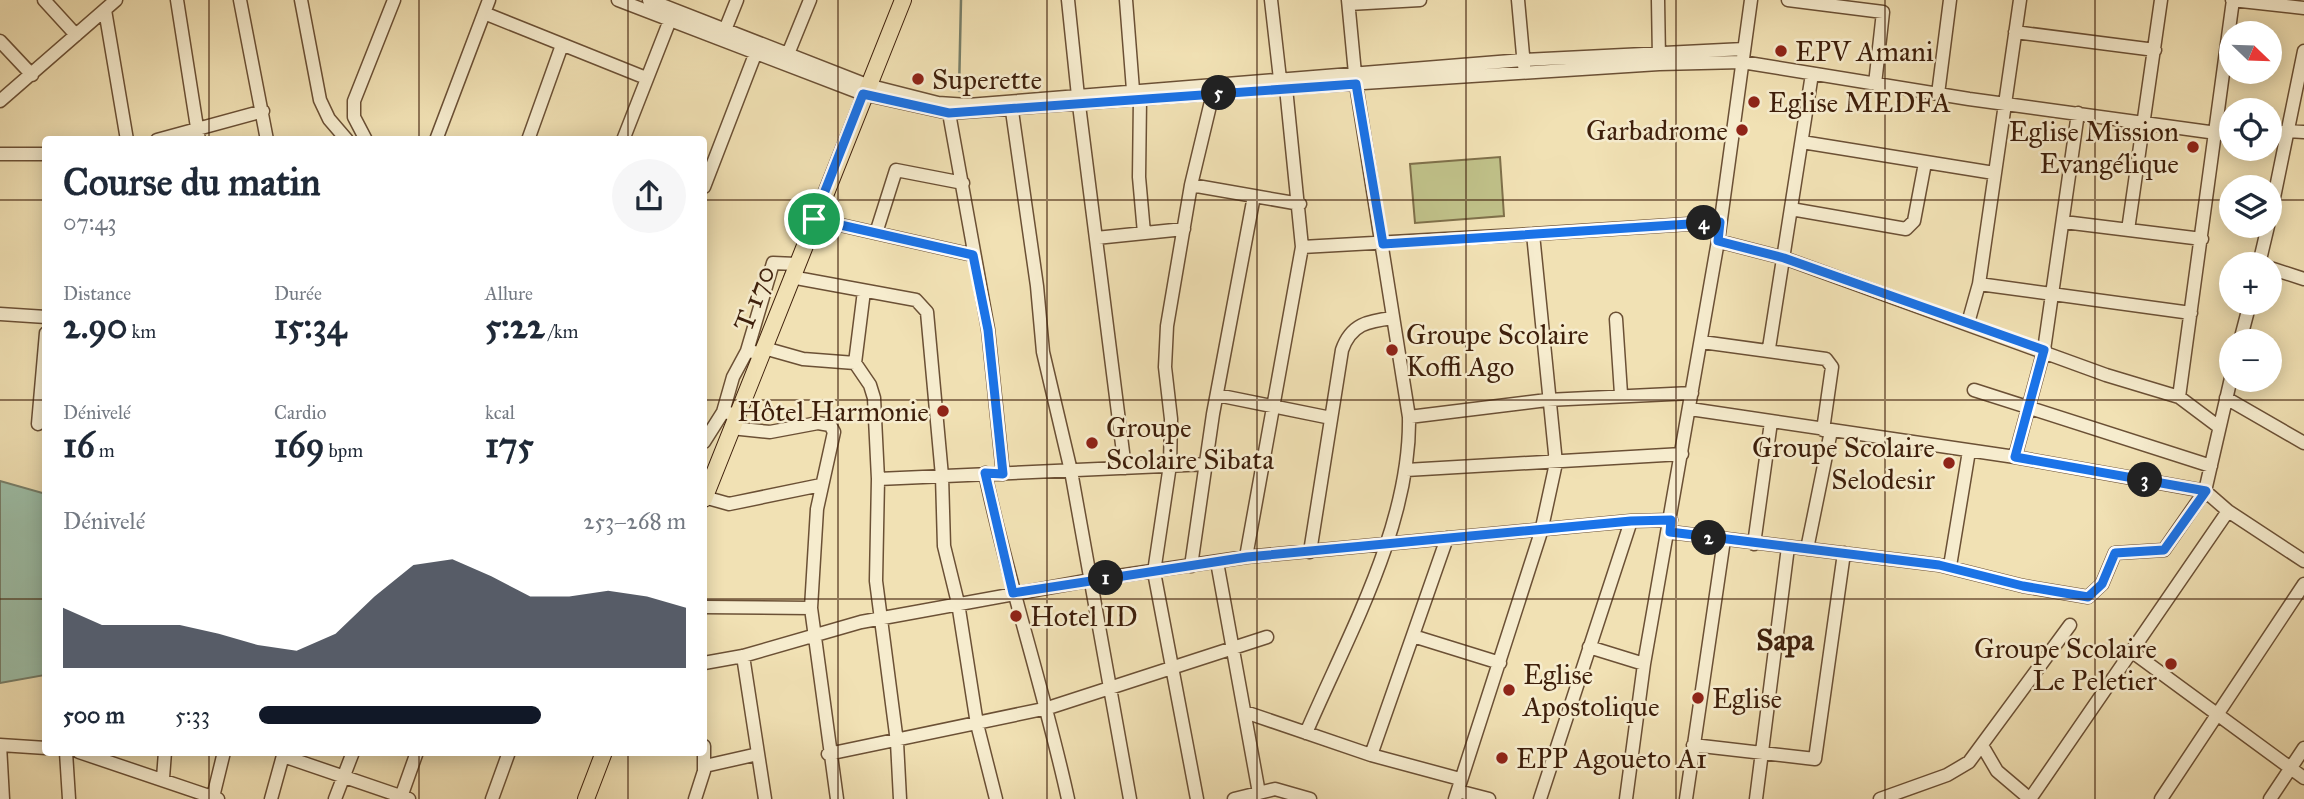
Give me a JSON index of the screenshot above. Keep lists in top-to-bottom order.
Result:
{
  "streets": {
    "main road": ["T 170"]
  },
  "districts": ["Sapa"],
  "places": [
    "EPV Amani",
    "Superette",
    "Eglise MEDFA",
    "Garbadrome",
    "Eglise Mission Evangélique",
    "Groupe Scolaire Koffi Ago",
    "Hôtel Harmonie",
    "Groupe Scolaire Sibata",
    "Groupe Scolaire Selodesir",
    "Hotel ID",
    "Groupe Scolaire Le Peletier",
    "Eglise Apostolique",
    "Eglise",
    "EPP Agoueto A1"
  ],
  "north": "bottom right",
  "page": {
    "map_buttons": ["+", "−"],
    "pins": [
      "5",
      "4",
      "3",
      "2",
      "1"
    ],
    "heading": ["Course du matin", "07:43"],
    "stats": [
      ["Distance", "2.90 km"],
      ["Durée", "15:34"],
      ["Allure", "5:22 /km"],
      ["Dénivelé", "16 m"],
      ["Cardio", "169 bpm"],
      ["kcal", "175"]
    ],
    "chart": ["Dénivelé", "253–268 m"],
    "list": [
      {
        "name": "500 m",
        "note": "5:33"
      }
    ]
  }
}
